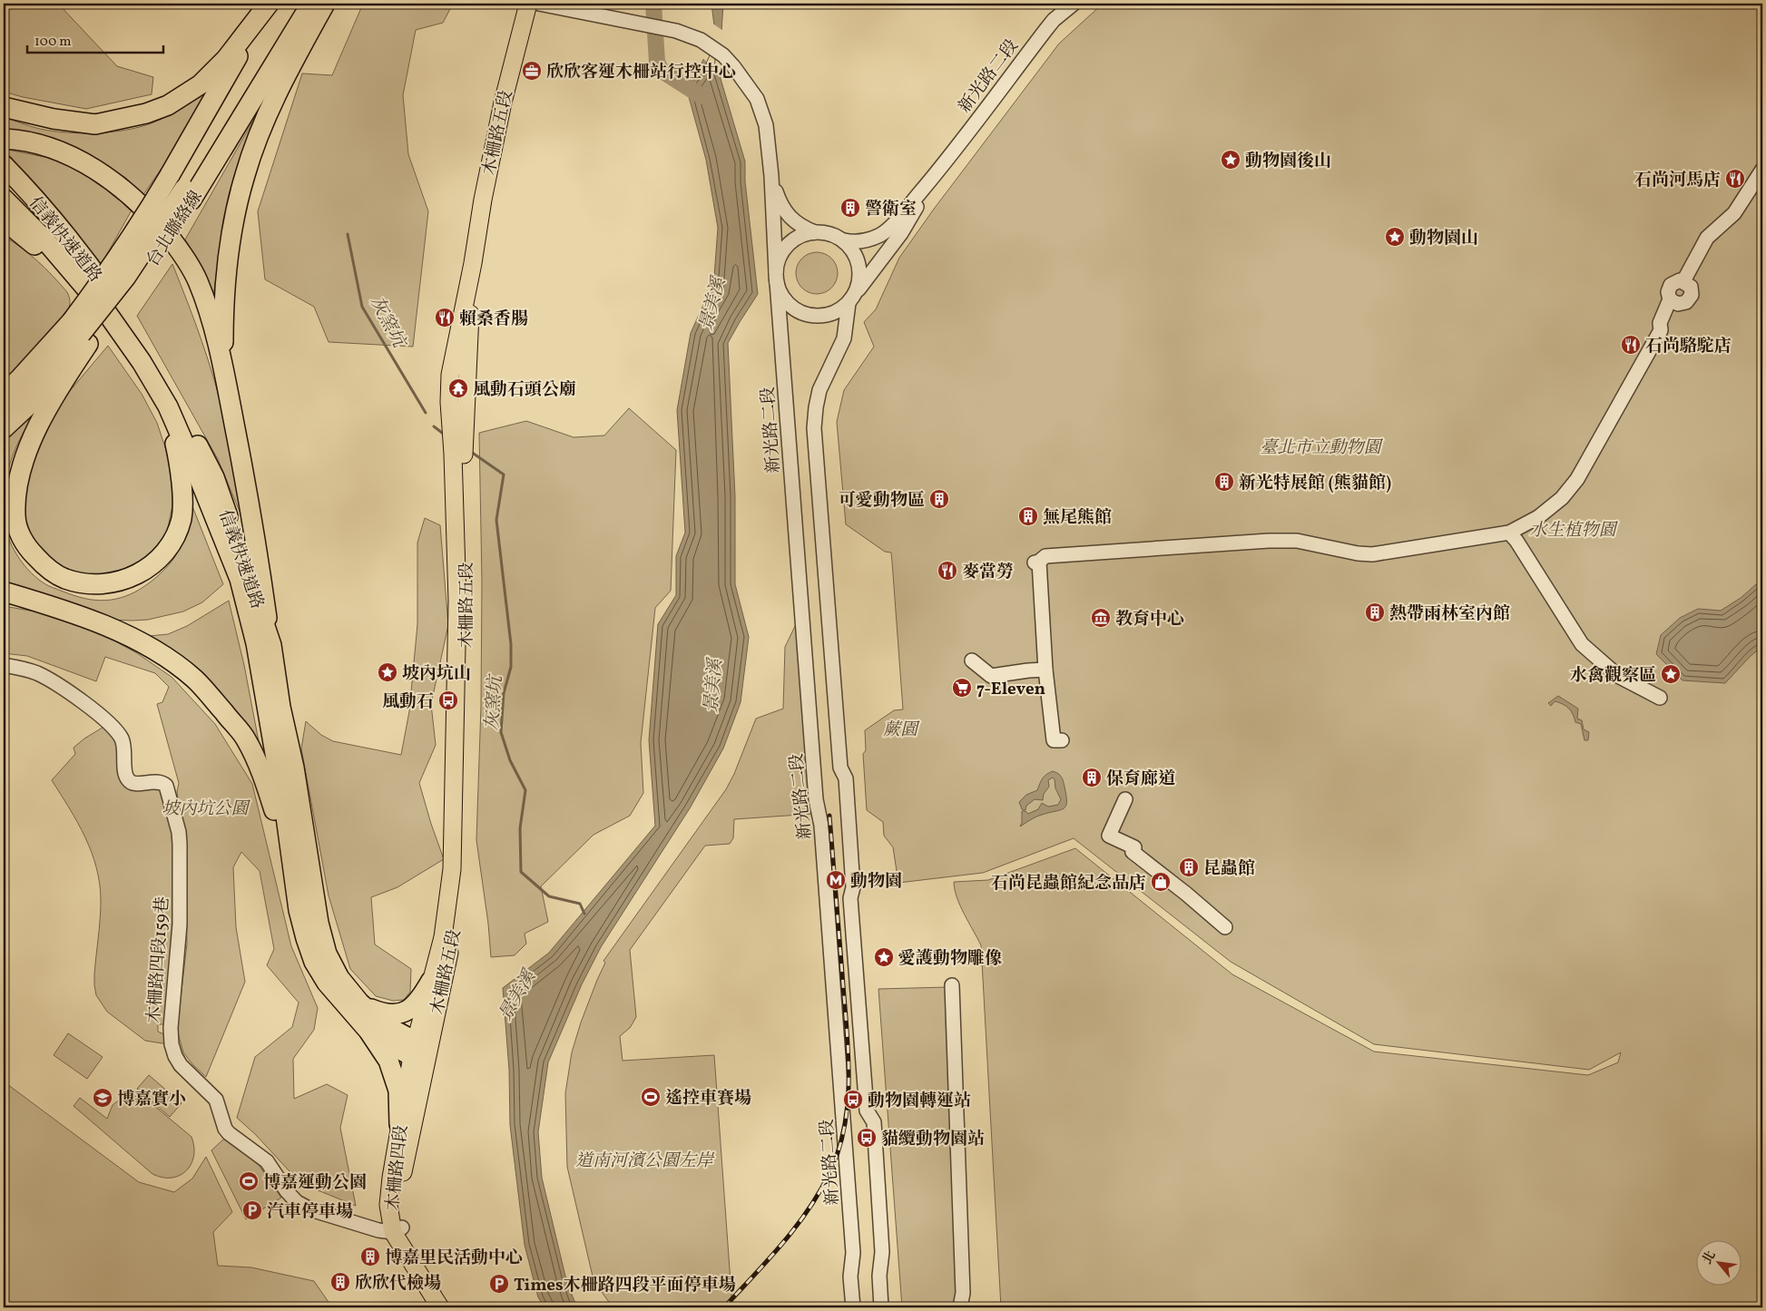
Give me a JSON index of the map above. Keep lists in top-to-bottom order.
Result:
{
  "streets": {
    "highway": ["台北聯絡線", "信義快速道路"],
    "main road": ["木柵路五段", "木柵路四段"],
    "street": ["新光路二段", "木柵路四段159巷"]
  },
  "crossings": [
    ["木柵路五段", "木柵路四段"],
    ["木柵路四段159巷", "木柵路四段"]
  ],
  "water": ["景美溪", "灰窯坑"],
  "parks": [
    "臺北市立動物園",
    "水生植物園",
    "蕨園",
    "坡內坑公園",
    "道南河濱公園左岸"
  ],
  "places": {
    "office": ["欣欣客運木柵站行控中心"],
    "place": [
      "動物園後山",
      "動物園山",
      "坡內坑山",
      "水禽觀察區",
      "愛護動物雕像"
    ],
    "restaurant": [
      "石尚河馬店",
      "賴桑香腸",
      "石尚駱駝店",
      "麥當勞"
    ],
    "building": [
      "警衛室",
      "新光特展館 (熊貓館)",
      "可愛動物區",
      "無尾熊館",
      "熱帶雨林室內館",
      "保育廊道",
      "昆蟲館",
      "博嘉里民活動中心",
      "欣欣代檢場"
    ],
    "temple": ["風動石頭公廟"],
    "museum": ["教育中心"],
    "supermarket": ["7-Eleven"],
    "bus stop": ["風動石", "動物園轉運站", "貓纜動物園站"],
    "metro station": ["動物園"],
    "shop": ["石尚昆蟲館紀念品店"],
    "sports": ["遙控車賽場", "博嘉運動公園"],
    "school or university": ["博嘉實小"],
    "parking": ["汽車停車場", "Times木柵路四段平面停車場"]
  },
  "scale_bar": "100 m",
  "north": "top left"
}
